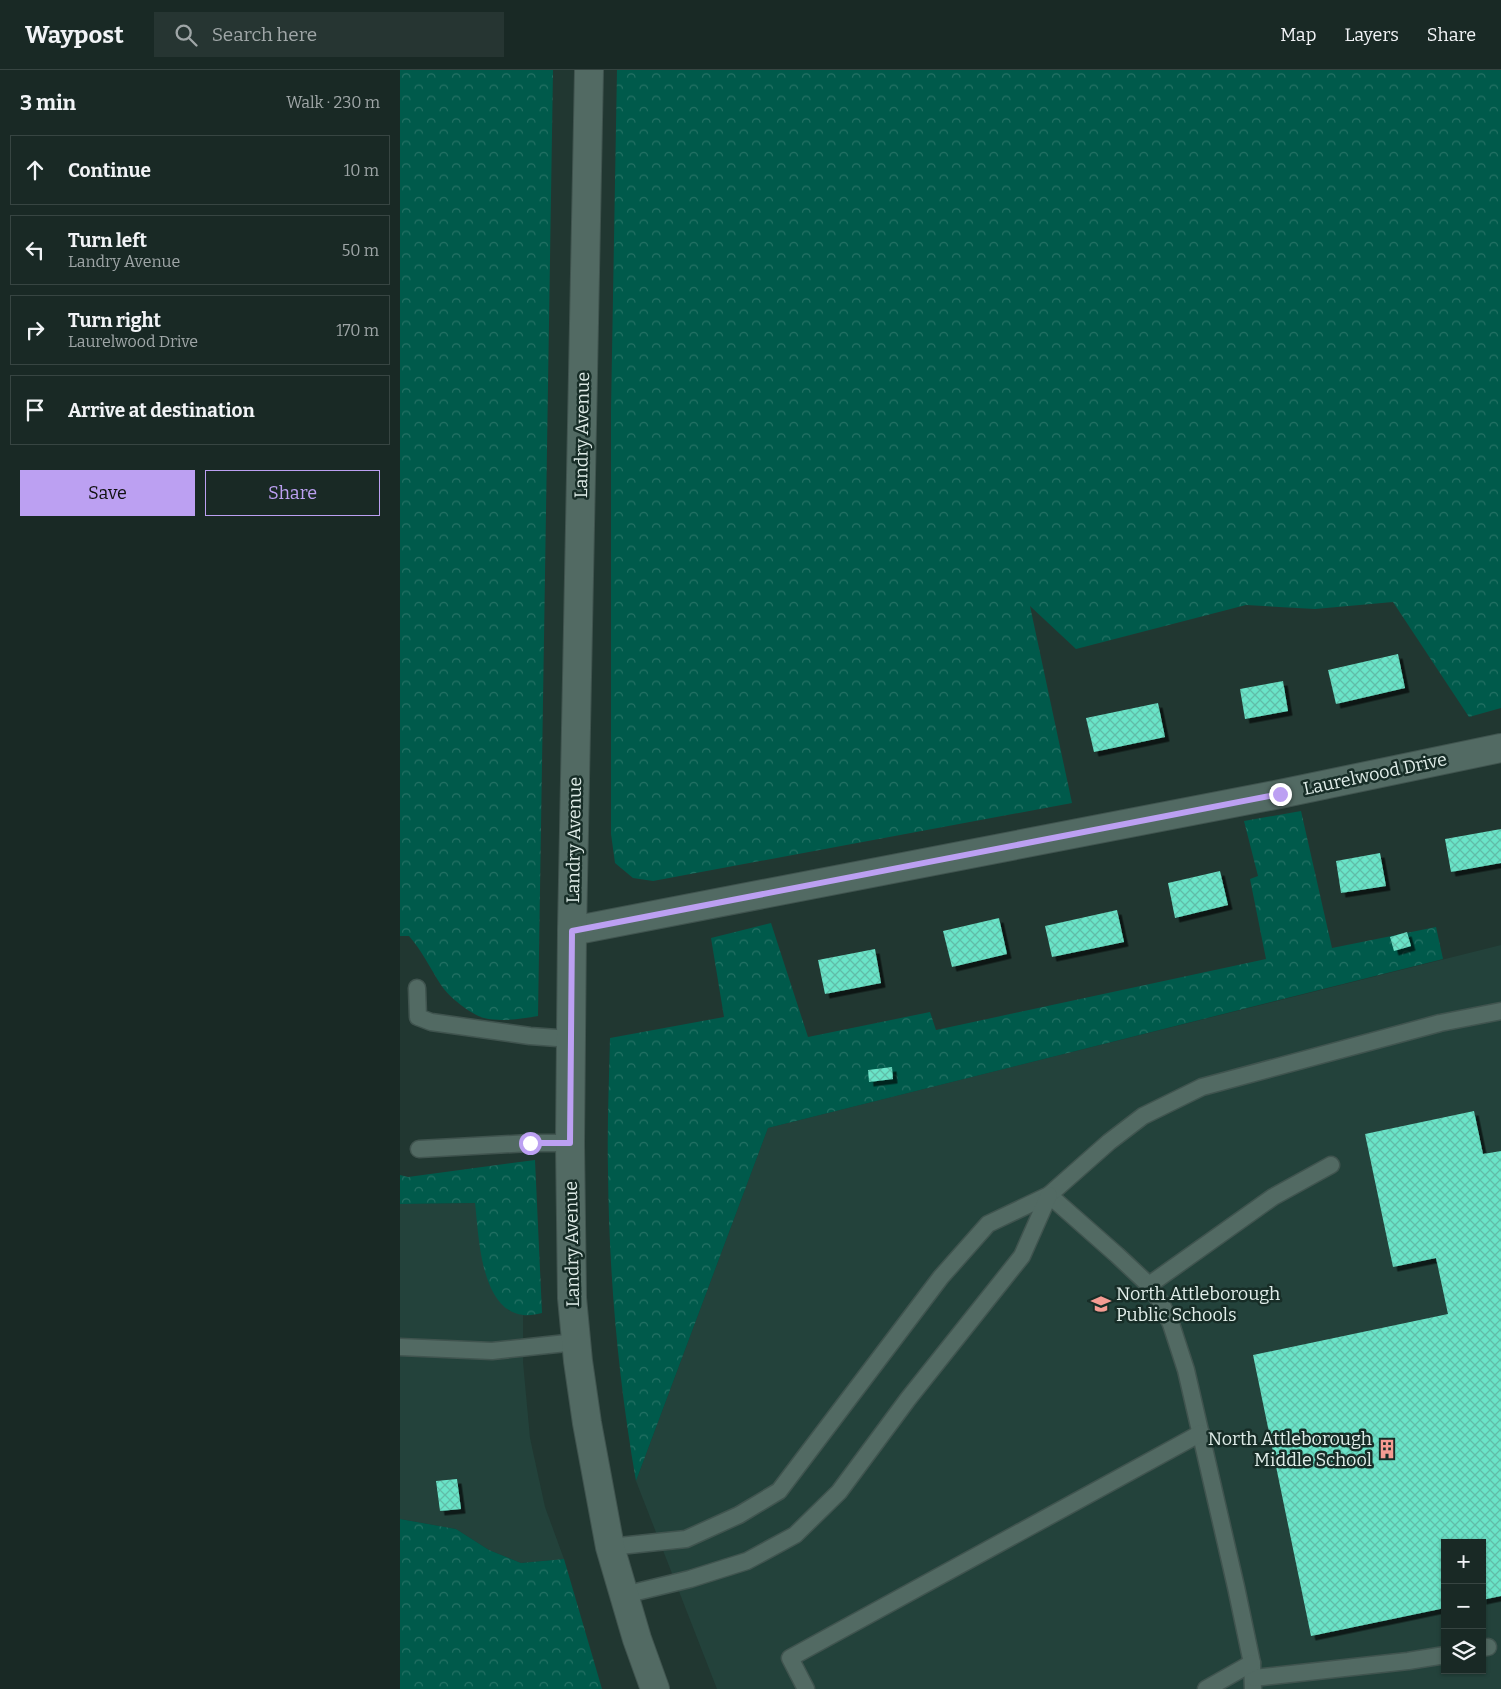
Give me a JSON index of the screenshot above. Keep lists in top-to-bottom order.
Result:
{
  "streets": {
    "street": ["Landry Avenue", "Laurelwood Drive"]
  },
  "crossings": [
    ["Landry Avenue", "Laurelwood Drive"]
  ],
  "places": {
    "school or university": ["North Attleborough Public Schools"],
    "building": ["North Attleborough Middle School"]
  },
  "page": {
    "header": "Waypost",
    "search": "Search here",
    "nav": ["Map", "Layers", "Share"],
    "heading": ["3 min", "Walk · 230 m"],
    "list": [
      ["Continue", "10 m"],
      ["Turn left", "Landry Avenue", "50 m"],
      ["Turn right", "Laurelwood Drive", "170 m"],
      "Arrive at destination"
    ],
    "buttons": ["Save", "Share"],
    "map_buttons": ["+", "−"]
  }
}
